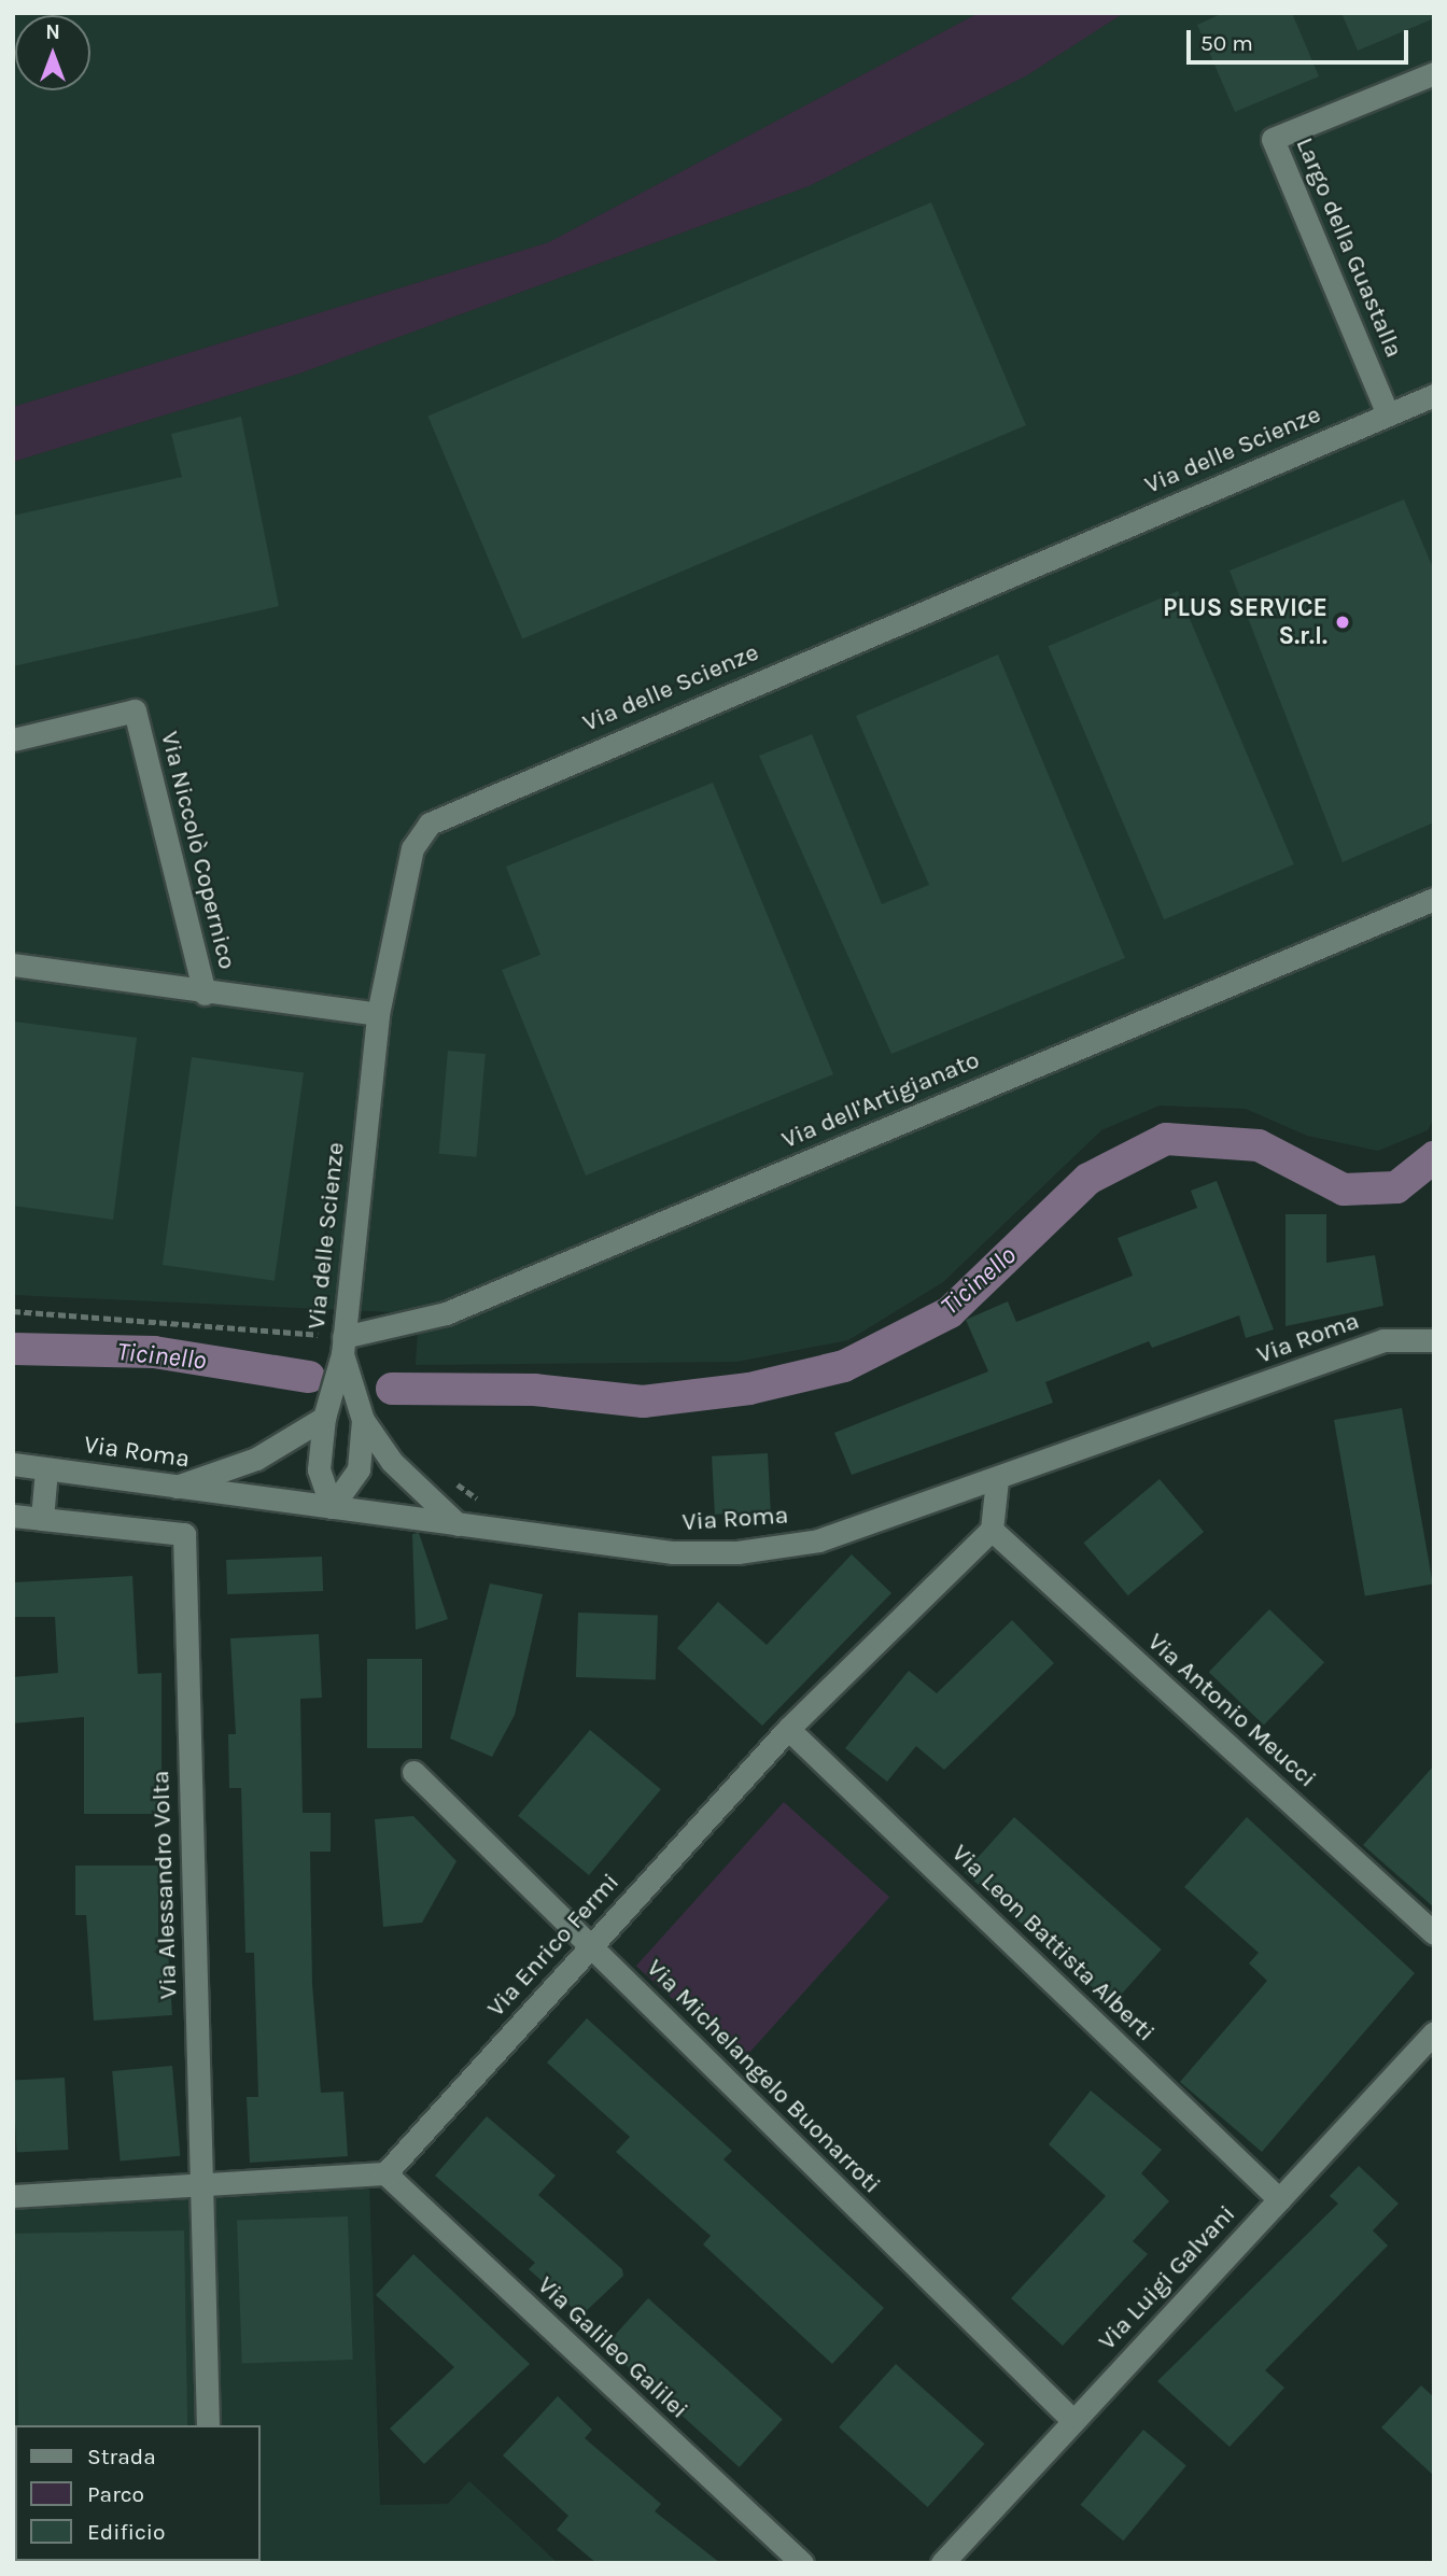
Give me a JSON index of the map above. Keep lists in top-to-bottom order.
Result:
{
  "streets": {
    "street": [
      "Largo della Guastalla",
      "Via delle Scienze",
      "Via Niccolò Copernico",
      "Via dell'Artigianato",
      "Via Roma",
      "Via Antonio Meucci",
      "Via Alessandro Volta",
      "Via Leon Battista Alberti",
      "Via Enrico Fermi",
      "Via Michelangelo Buonarroti",
      "Via Luigi Galvani",
      "Via Galileo Galilei"
    ]
  },
  "crossings": [
    ["Largo della Guastalla", "Via delle Scienze"],
    ["Via delle Scienze", "Via Niccolò Copernico"],
    ["Via delle Scienze", "Via dell'Artigianato"],
    ["Via delle Scienze", "Via Roma"],
    ["Via Antonio Meucci", "Via Enrico Fermi"],
    ["Via Leon Battista Alberti", "Via Enrico Fermi"],
    ["Via Leon Battista Alberti", "Via Luigi Galvani"],
    ["Via Enrico Fermi", "Via Michelangelo Buonarroti"],
    ["Via Enrico Fermi", "Via Galileo Galilei"],
    ["Via Michelangelo Buonarroti", "Via Luigi Galvani"]
  ],
  "water": ["Ticinello"],
  "places": ["PLUS SERVICE S.r.l."],
  "legend": ["Strada", "Parco", "Edificio"],
  "scale_bar": "50 m",
  "north": "top"
}
